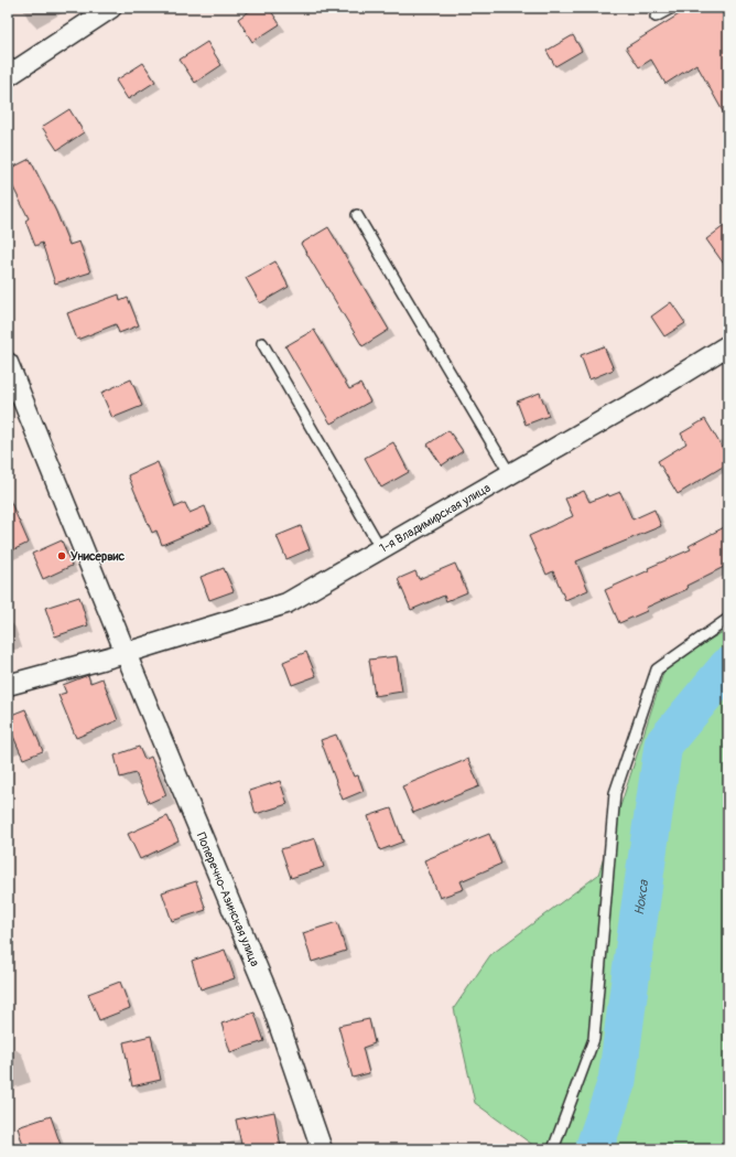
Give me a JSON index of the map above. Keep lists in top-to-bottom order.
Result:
{
  "streets": {
    "street": ["1-я Владимирская улица", "Поперечно-Азинская улица"]
  },
  "crossings": [
    ["1-я Владимирская улица", "Поперечно-Азинская улица"]
  ],
  "water": ["Нокса"],
  "places": ["Унисервис"]
}
